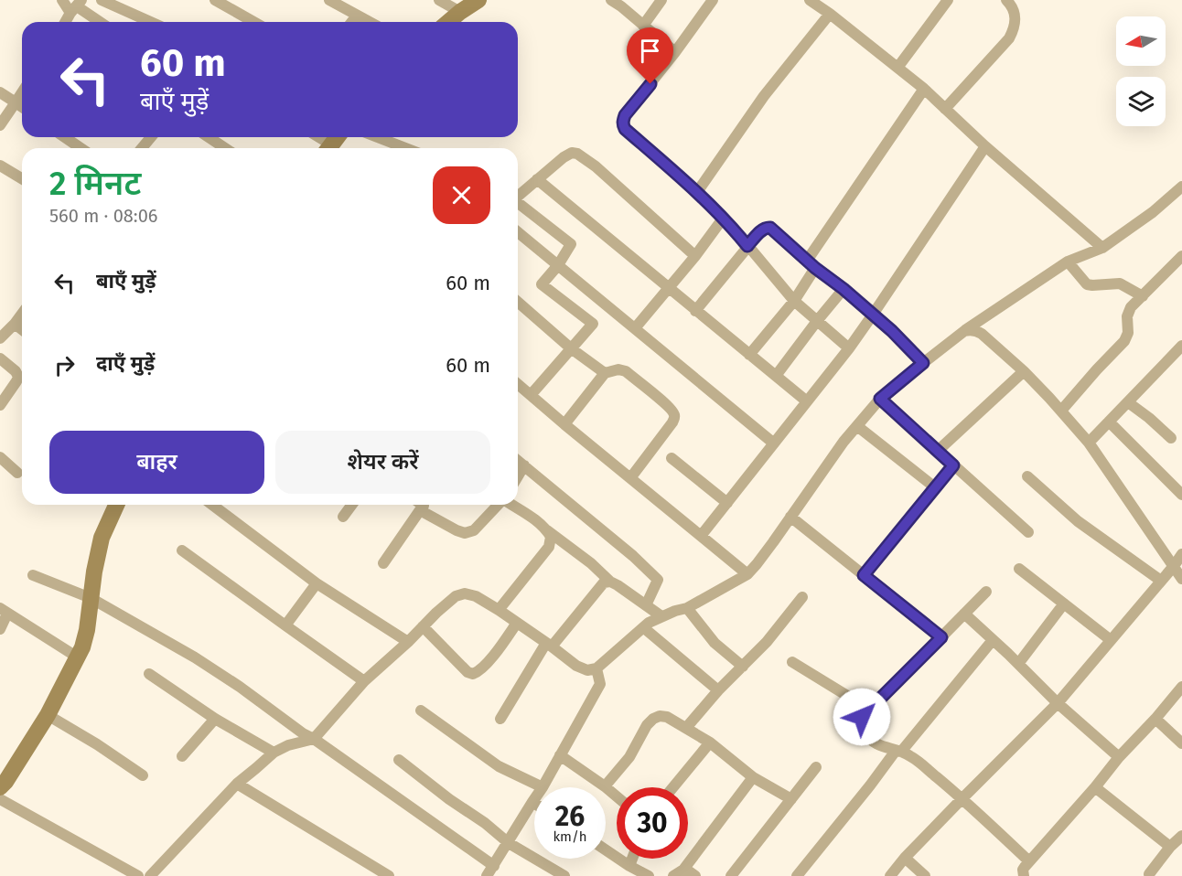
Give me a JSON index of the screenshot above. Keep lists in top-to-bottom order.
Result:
{
  "north": "left",
  "page": {
    "turn": ["60 m", "बाएँ मुड़ें"],
    "heading": ["2 मिनट", "560 m · 08:06"],
    "list": [
      {
        "name": "बाएँ मुड़ें",
        "value": "60 m"
      },
      {
        "name": "दाएँ मुड़ें",
        "value": "60 m"
      }
    ],
    "buttons": ["बाहर", "शेयर करें"],
    "speed": "26 km/h",
    "limit": "30"
  }
}
